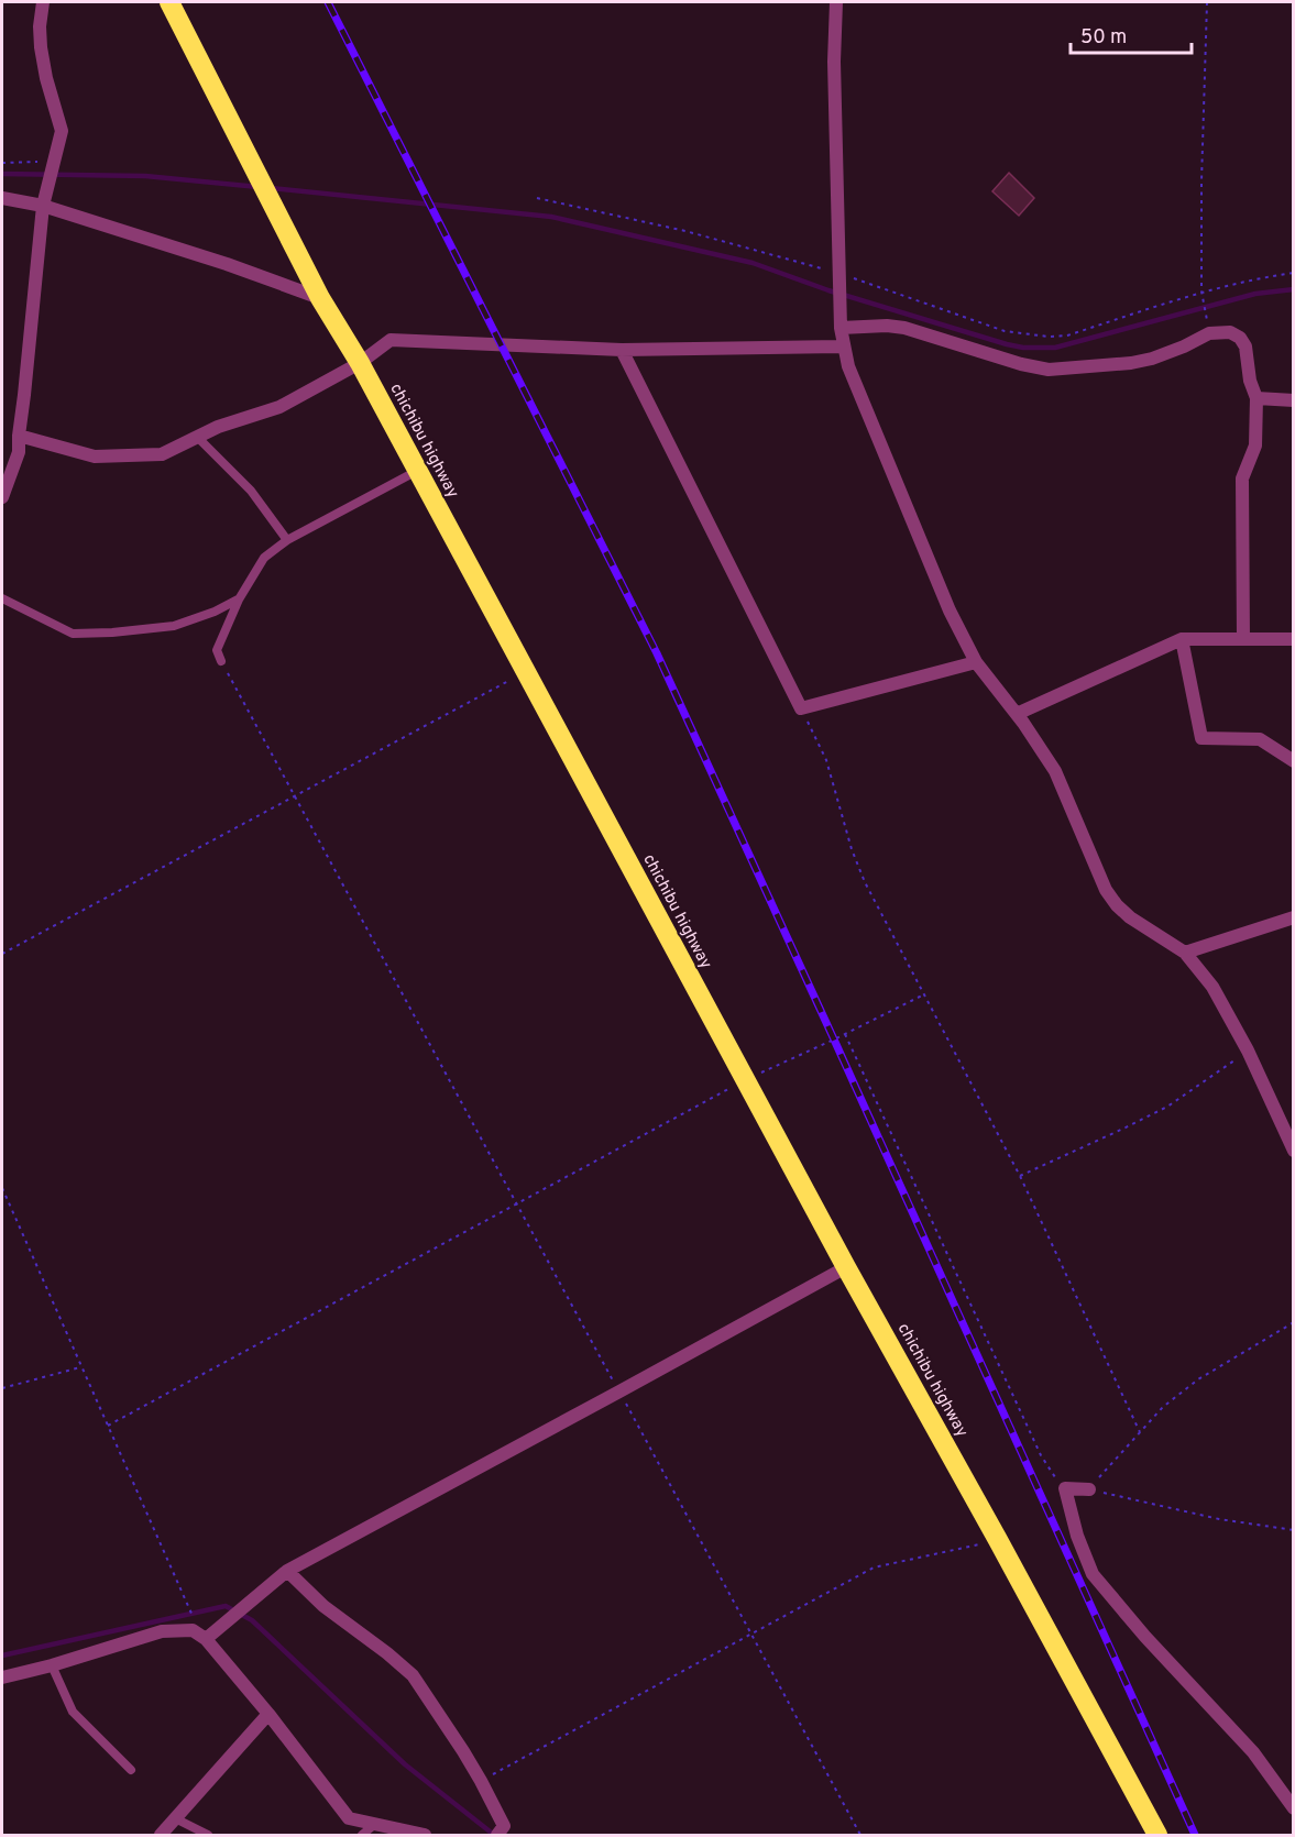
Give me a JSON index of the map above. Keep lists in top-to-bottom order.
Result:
{
  "streets": {
    "highway": ["chichibu highway"]
  },
  "scale_bar": "50 m"
}
